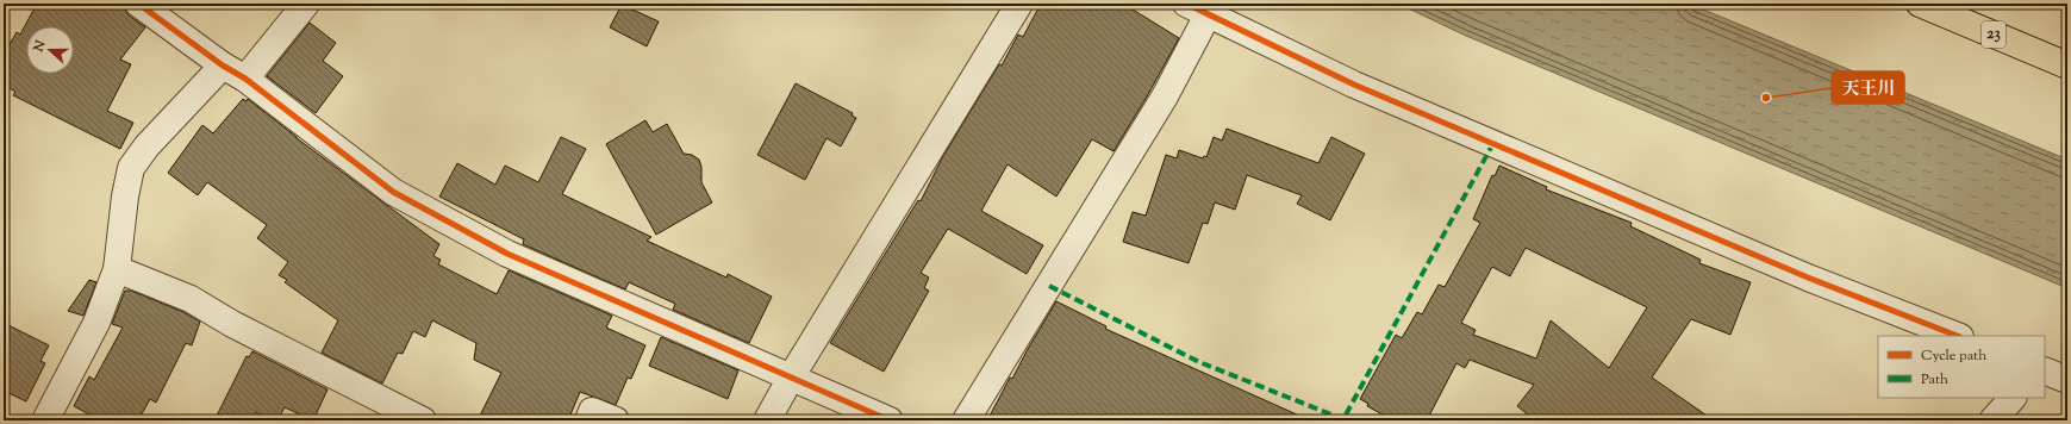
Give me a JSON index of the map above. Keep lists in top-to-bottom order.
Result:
{
  "streets": {
    "main road": ["23"]
  },
  "places": ["天王川"],
  "legend": ["Cycle path", "Path"],
  "north": "left"
}
